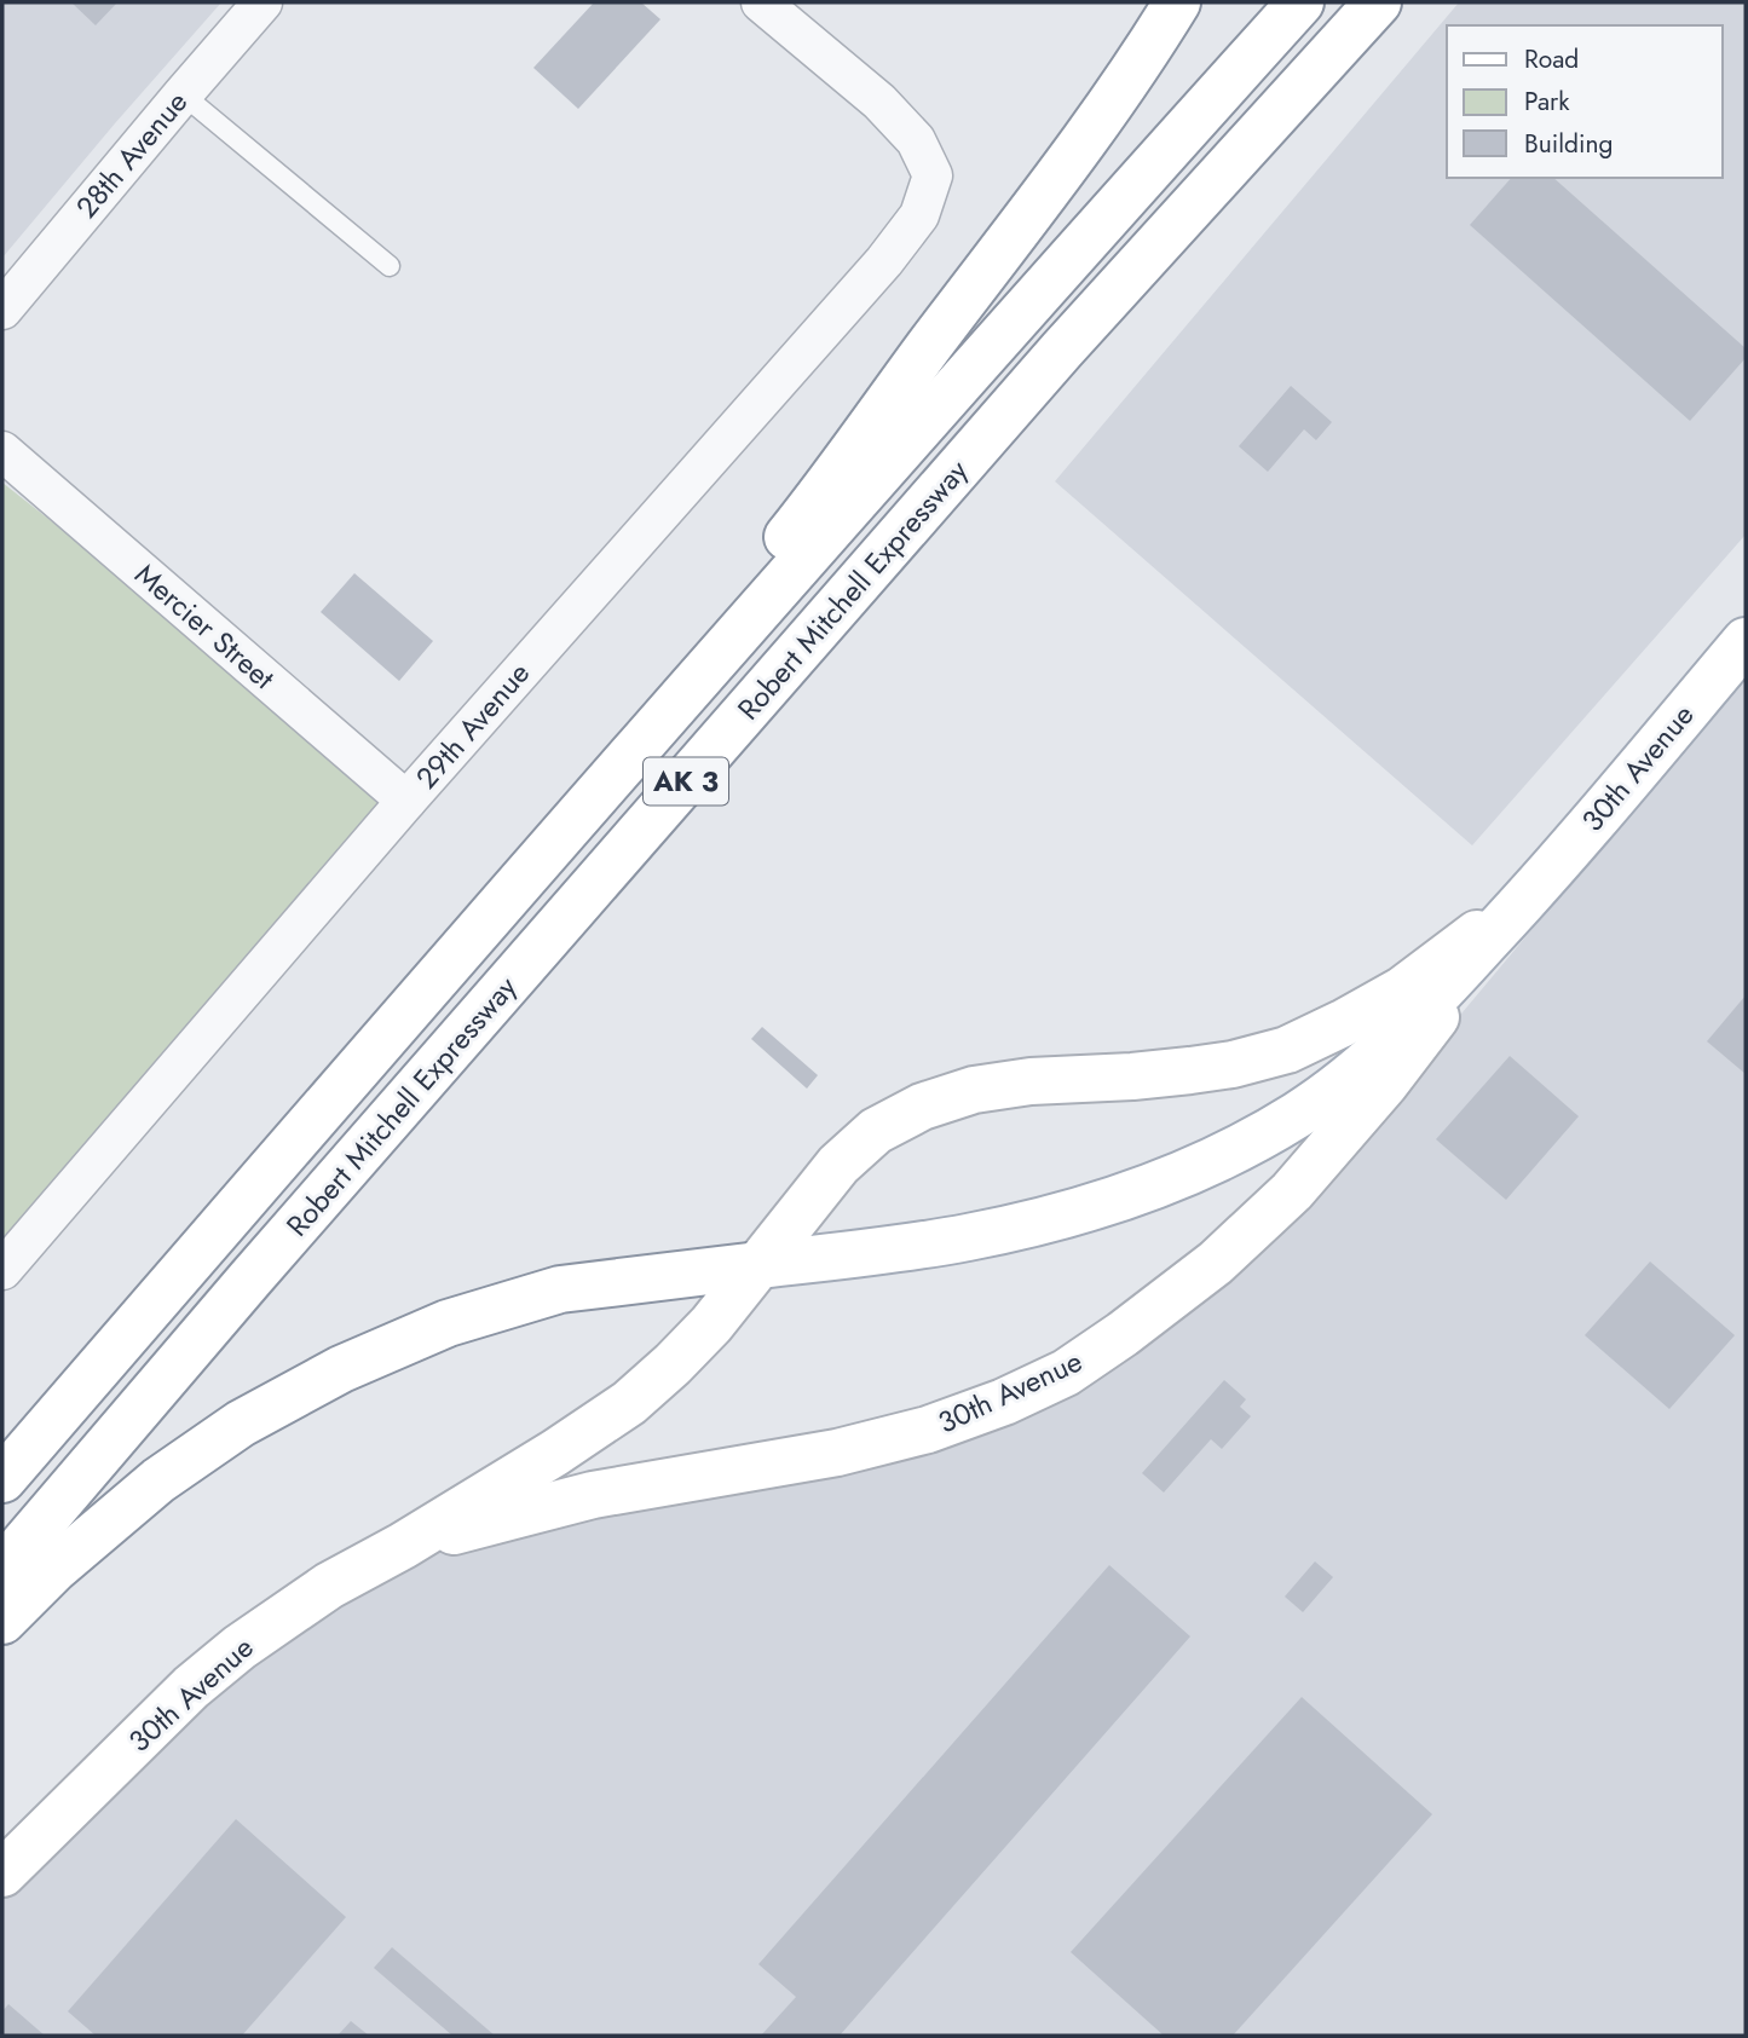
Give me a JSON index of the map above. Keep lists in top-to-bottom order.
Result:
{
  "streets": {
    "main road": ["Robert Mitchell Expressway", "30th Avenue", "AK 3"],
    "street": ["28th Avenue", "Mercier Street", "29th Avenue"]
  },
  "crossings": [
    ["Mercier Street", "29th Avenue"]
  ],
  "legend": ["Road", "Park", "Building"]
}
